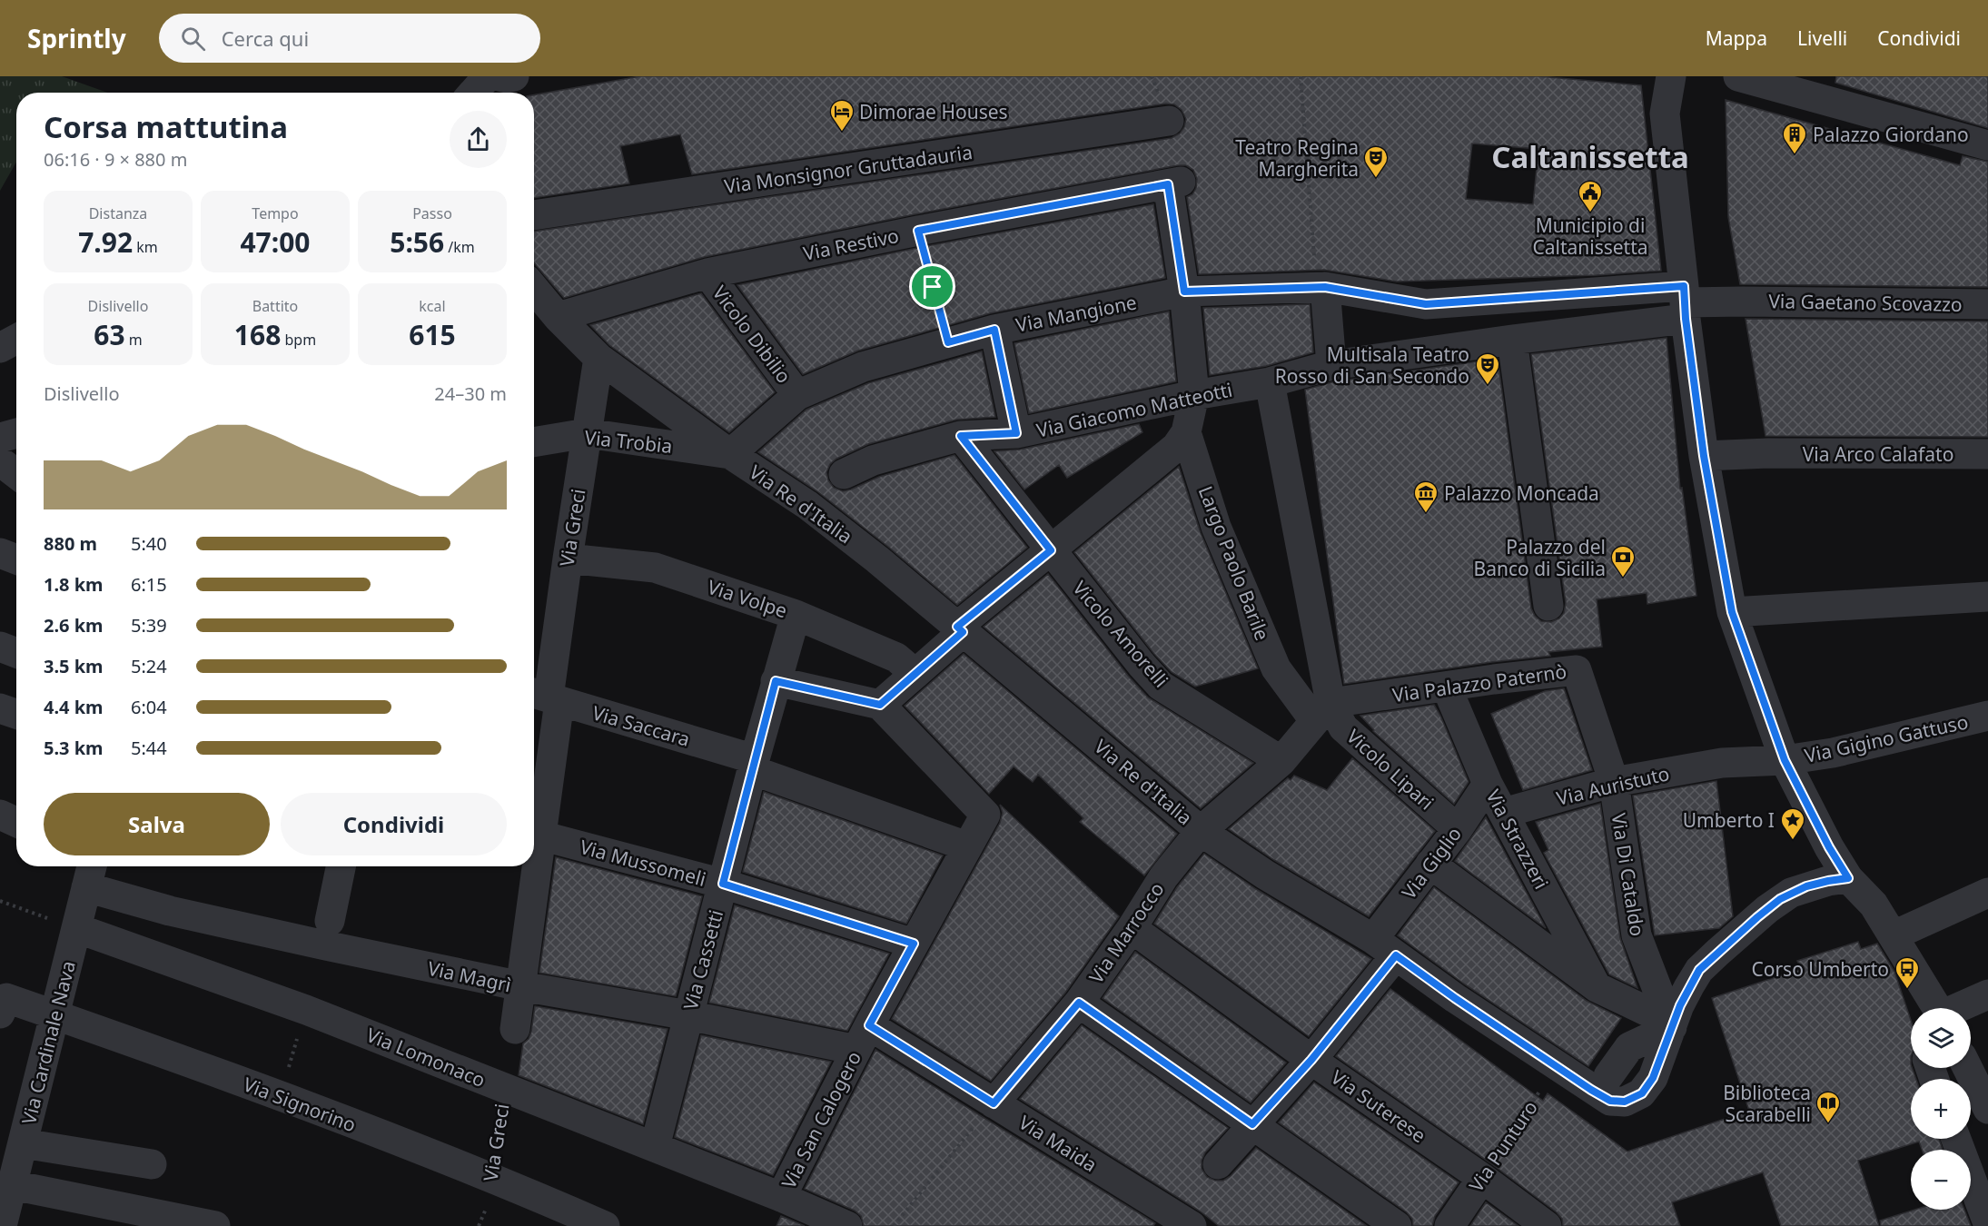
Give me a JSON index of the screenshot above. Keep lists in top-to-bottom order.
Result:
{
  "streets": {
    "street": [
      "Via Monsignor Gruttadauria",
      "Via Restivo",
      "Via Gaetano Scovazzo",
      "Via Mangione",
      "Vicolo Dibilio",
      "Via Giacomo Matteotti",
      "Via Trobia",
      "Via Arco Calafato",
      "Via Re d'Italia",
      "Via Greci",
      "Largo Paolo Barile",
      "Via Volpe",
      "Vicolo Amorelli",
      "Via Palazzo Paternò",
      "Via Saccara",
      "Via Gigino Gattuso",
      "Vicolo Lipari",
      "Via Auristuto",
      "Via Strazzeri",
      "Via Mussomeli",
      "Via Giglio",
      "Via Di Cataldo",
      "Via Marrocco",
      "Via Cassetti",
      "Via Magrì",
      "Via Cardinale Nava",
      "Via Lomonaco",
      "Via Signorino",
      "Via Suterese",
      "Via San Calogero",
      "Via Maida",
      "Via Punturo"
    ]
  },
  "crossings": [
    ["Via Restivo", "Vicolo Dibilio"],
    ["Via Restivo", "Via Re d'Italia"],
    ["Via Restivo", "Largo Paolo Barile"],
    ["Via Gaetano Scovazzo", "Via Giacomo Matteotti"],
    ["Via Mangione", "Vicolo Dibilio"],
    ["Via Mangione", "Via Trobia"],
    ["Via Mangione", "Via Re d'Italia"],
    ["Via Mangione", "Largo Paolo Barile"],
    ["Via Giacomo Matteotti", "Largo Paolo Barile"],
    ["Via Giacomo Matteotti", "Vicolo Amorelli"],
    ["Via Trobia", "Via Re d'Italia"],
    ["Via Trobia", "Via Greci"],
    ["Via Re d'Italia", "Via Greci"],
    ["Via Re d'Italia", "Via Giglio"],
    ["Via Re d'Italia", "Via Di Cataldo"],
    ["Via Re d'Italia", "Via Marrocco"],
    ["Via Re d'Italia", "Via Punturo"],
    ["Via Greci", "Via Volpe"],
    ["Via Greci", "Via Saccara"],
    ["Via Greci", "Via Mussomeli"],
    ["Via Greci", "Via Magrì"],
    ["Via Greci", "Via Lomonaco"],
    ["Via Greci", "Via Signorino"],
    ["Largo Paolo Barile", "Via Palazzo Paternò"],
    ["Largo Paolo Barile", "Vicolo Lipari"],
    ["Largo Paolo Barile", "Via Marrocco"],
    ["Via Volpe", "Via Cassetti"],
    ["Vicolo Amorelli", "Via Marrocco"],
    ["Via Palazzo Paternò", "Vicolo Lipari"],
    ["Via Palazzo Paternò", "Via Auristuto"],
    ["Via Palazzo Paternò", "Via Strazzeri"],
    ["Via Palazzo Paternò", "Via Di Cataldo"],
    ["Via Palazzo Paternò", "Via Marrocco"],
    ["Via Saccara", "Via Cassetti"],
    ["Via Saccara", "Via San Calogero"],
    ["Via Gigino Gattuso", "Via Auristuto"],
    ["Vicolo Lipari", "Via Giglio"],
    ["Vicolo Lipari", "Via Marrocco"],
    ["Via Auristuto", "Via Strazzeri"],
    ["Via Auristuto", "Via Di Cataldo"],
    ["Via Strazzeri", "Via Giglio"],
    ["Via Mussomeli", "Via Cassetti"],
    ["Via Mussomeli", "Via San Calogero"],
    ["Via Giglio", "Via Suterese"],
    ["Via Marrocco", "Via Suterese"],
    ["Via Marrocco", "Via Maida"],
    ["Via Cassetti", "Via Magrì"],
    ["Via Cassetti", "Via Lomonaco"],
    ["Via Magrì", "Via Cardinale Nava"],
    ["Via Magrì", "Via San Calogero"],
    ["Via Magrì", "Via Maida"],
    ["Via Cardinale Nava", "Via Lomonaco"],
    ["Via Cardinale Nava", "Via Signorino"],
    ["Via Lomonaco", "Via San Calogero"],
    ["Via Suterese", "Via Punturo"],
    ["Via San Calogero", "Via Maida"]
  ],
  "districts": ["Caltanissetta"],
  "places": {
    "hotel": ["Dimorae Houses"],
    "building": ["Palazzo Giordano"],
    "theatre": ["Teatro Regina Margherita", "Multisala Teatro Rosso di San Secondo"],
    "public building": ["Municipio di Caltanissetta"],
    "museum": ["Palazzo Moncada"],
    "bank": ["Palazzo del Banco di Sicilia"],
    "place": ["Umberto I"],
    "bus stop": ["Corso Umberto"],
    "library": ["Biblioteca Scarabelli"]
  },
  "page": {
    "header": "Sprintly",
    "search": "Cerca qui",
    "nav": ["Mappa", "Livelli", "Condividi"],
    "heading": ["Corsa mattutina", "06:16 · 9 × 880 m"],
    "stats": [
      ["Distanza", "7.92 km"],
      ["Tempo", "47:00"],
      ["Passo", "5:56 /km"],
      ["Dislivello", "63 m"],
      ["Battito", "168 bpm"],
      ["kcal", "615"]
    ],
    "chart": ["Dislivello", "24–30 m"],
    "list": [
      {
        "name": "880 m",
        "note": "5:40"
      },
      {
        "name": "1.8 km",
        "note": "6:15"
      },
      {
        "name": "2.6 km",
        "note": "5:39"
      },
      {
        "name": "3.5 km",
        "note": "5:24"
      },
      {
        "name": "4.4 km",
        "note": "6:04"
      },
      {
        "name": "5.3 km",
        "note": "5:44"
      }
    ],
    "buttons": ["Salva", "Condividi"],
    "map_buttons": ["+", "−"]
  }
}
